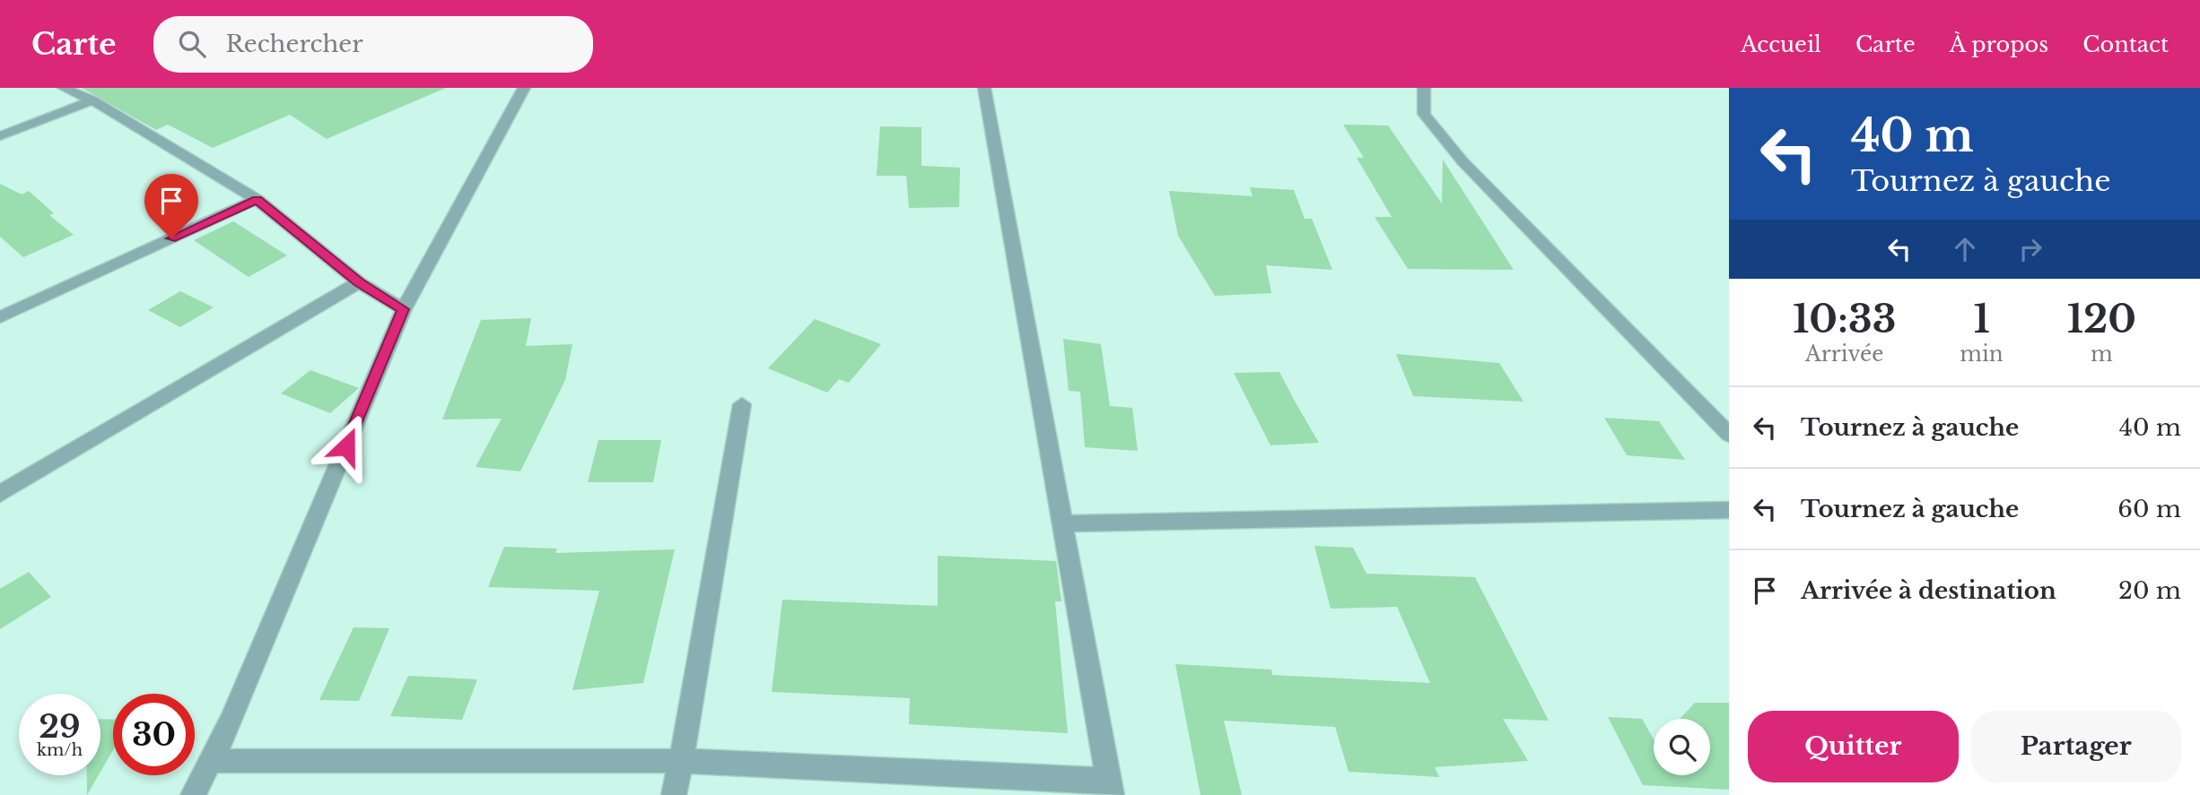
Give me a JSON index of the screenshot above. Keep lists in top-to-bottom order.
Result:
{
  "page": {
    "header": "Carte",
    "search": "Rechercher",
    "nav": [
      "Accueil",
      "Carte",
      "À propos",
      "Contact"
    ],
    "turn": ["40 m", "Tournez à gauche"],
    "eta": [
      "10:33",
      "Arrivée",
      "1",
      "min",
      "120",
      "m"
    ],
    "list": [
      {
        "name": "Tournez à gauche",
        "value": "40 m"
      },
      {
        "name": "Tournez à gauche",
        "value": "60 m"
      },
      {
        "name": "Arrivée à destination",
        "value": "20 m"
      }
    ],
    "speed": "29 km/h",
    "limit": "30",
    "buttons": ["Quitter", "Partager"]
  }
}
